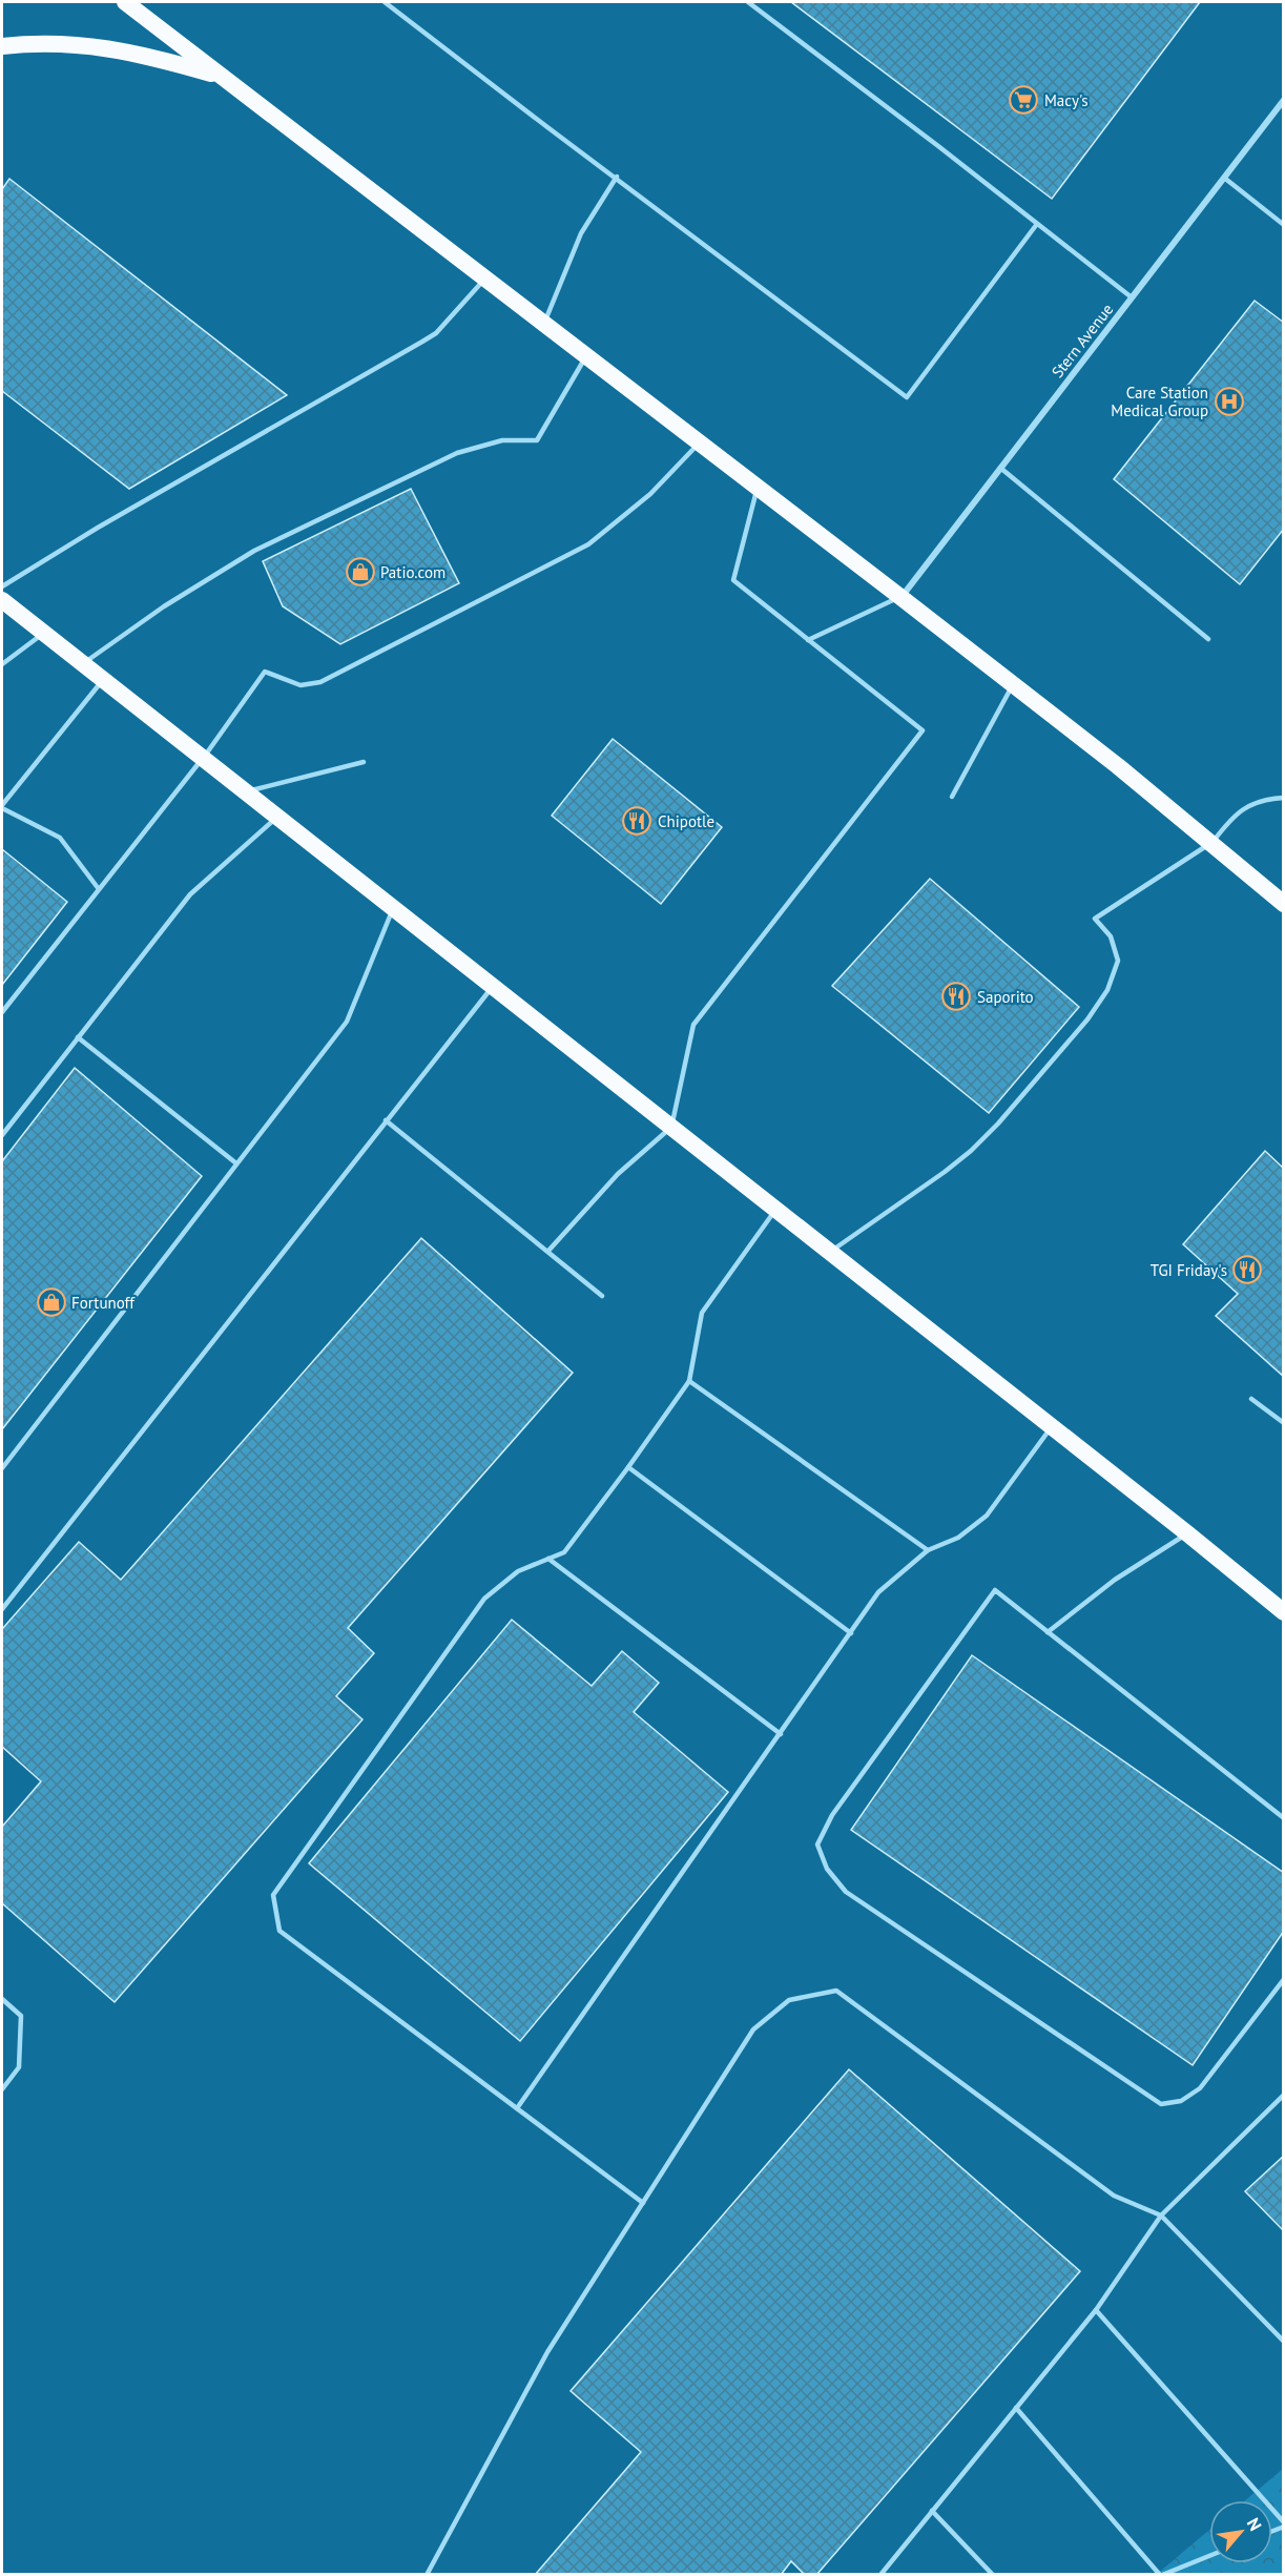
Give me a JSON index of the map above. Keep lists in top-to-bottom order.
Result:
{
  "streets": {
    "street": ["Stern Avenue"]
  },
  "places": {
    "supermarket": ["Macy's"],
    "hospital": ["Care Station Medical Group"],
    "shop": ["Patio.com", "Fortunoff"],
    "restaurant": ["Chipotle", "Saporito", "TGI Friday's"]
  },
  "north": "top right"
}
